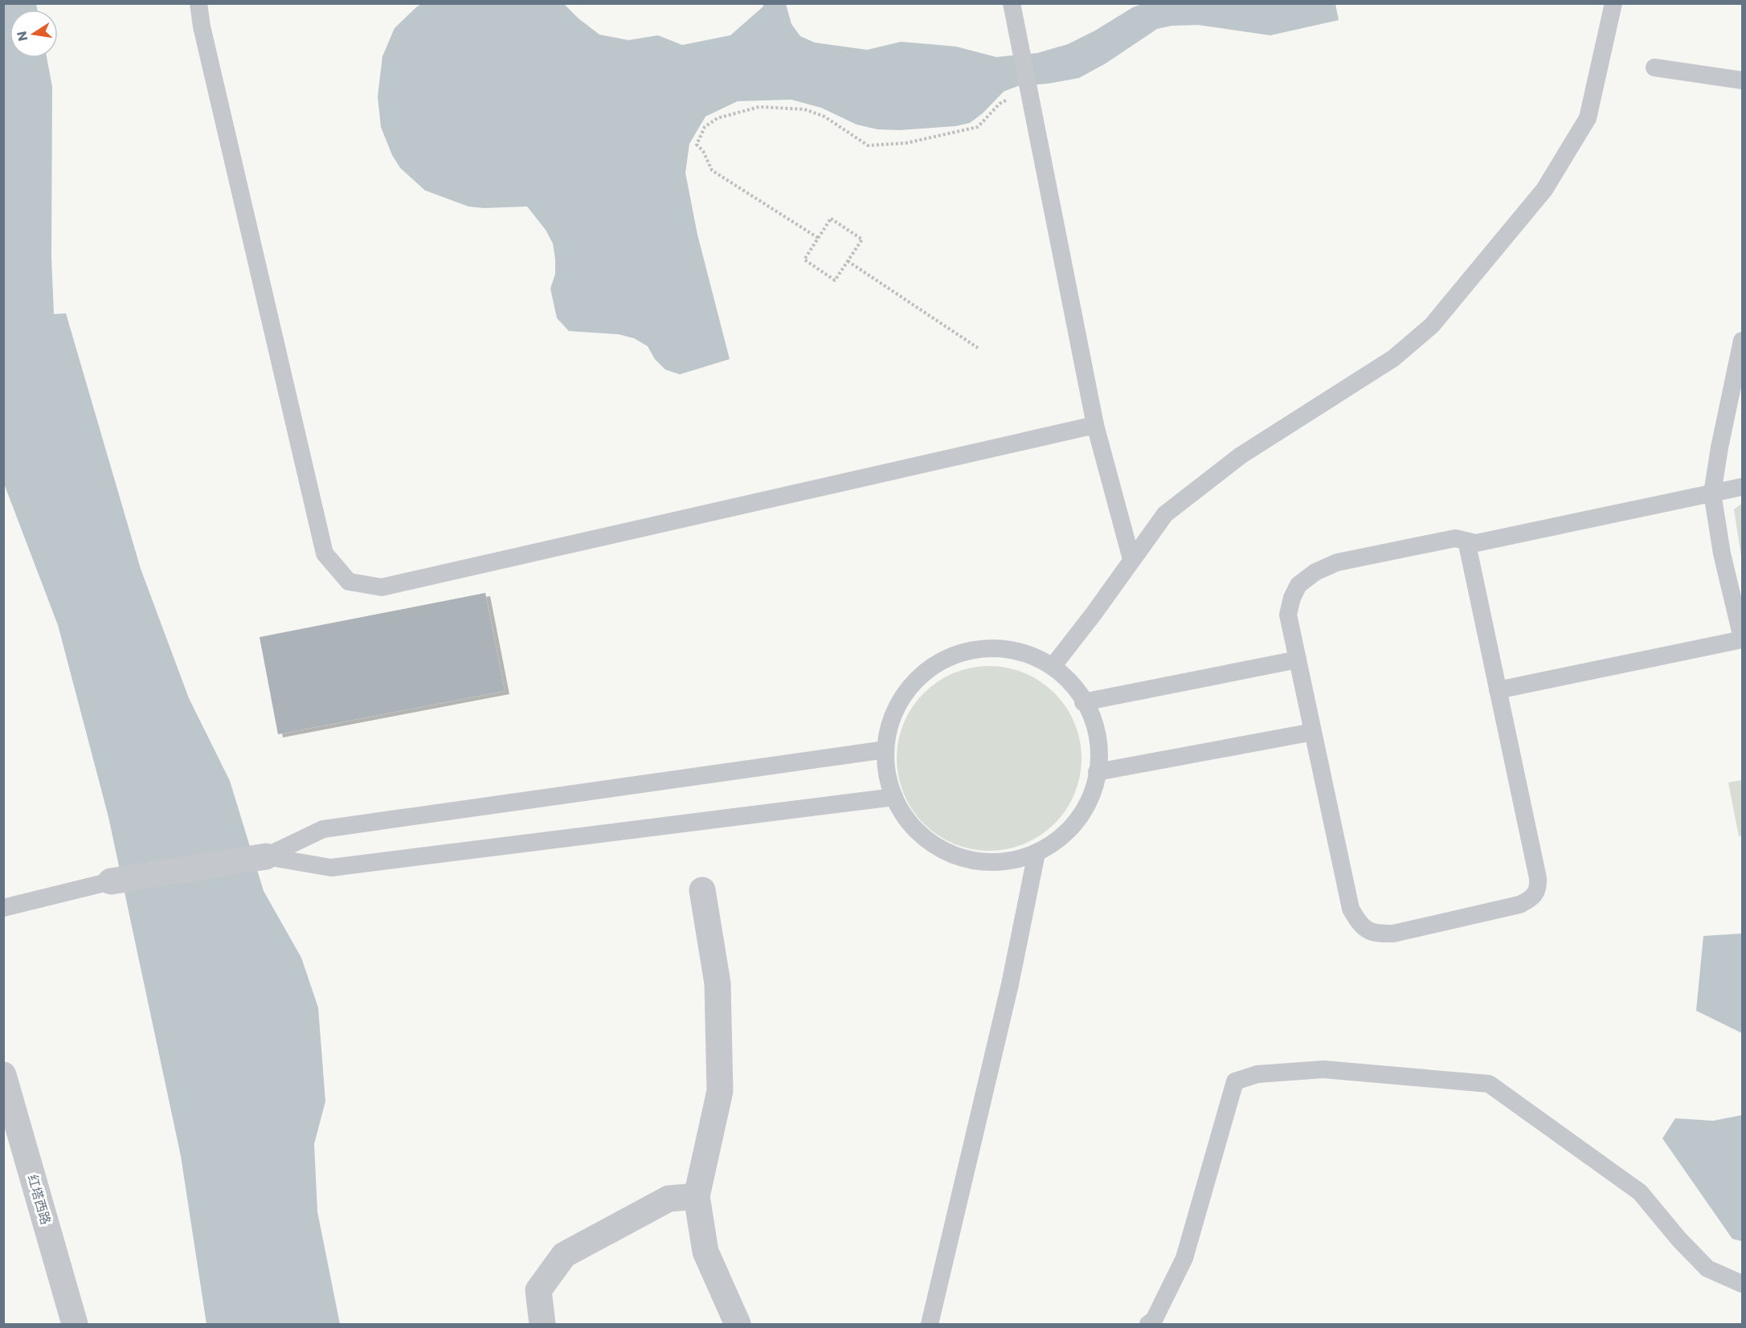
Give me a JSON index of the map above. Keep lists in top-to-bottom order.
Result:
{
  "streets": {
    "street": ["红塔西路"]
  },
  "north": "left"
}
